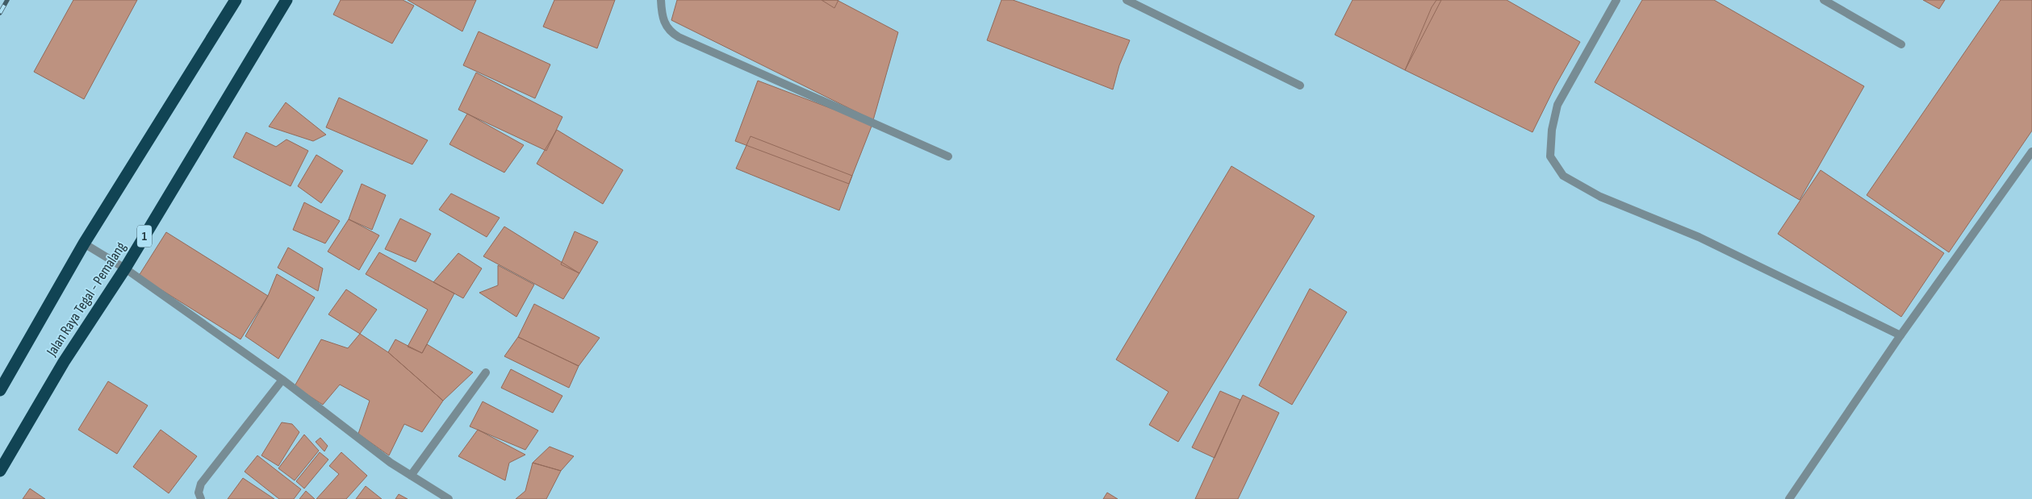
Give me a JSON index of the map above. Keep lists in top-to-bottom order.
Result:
{
  "streets": {
    "highway": ["1", "Jalan Raya Tegal - Pemalang"]
  }
}
